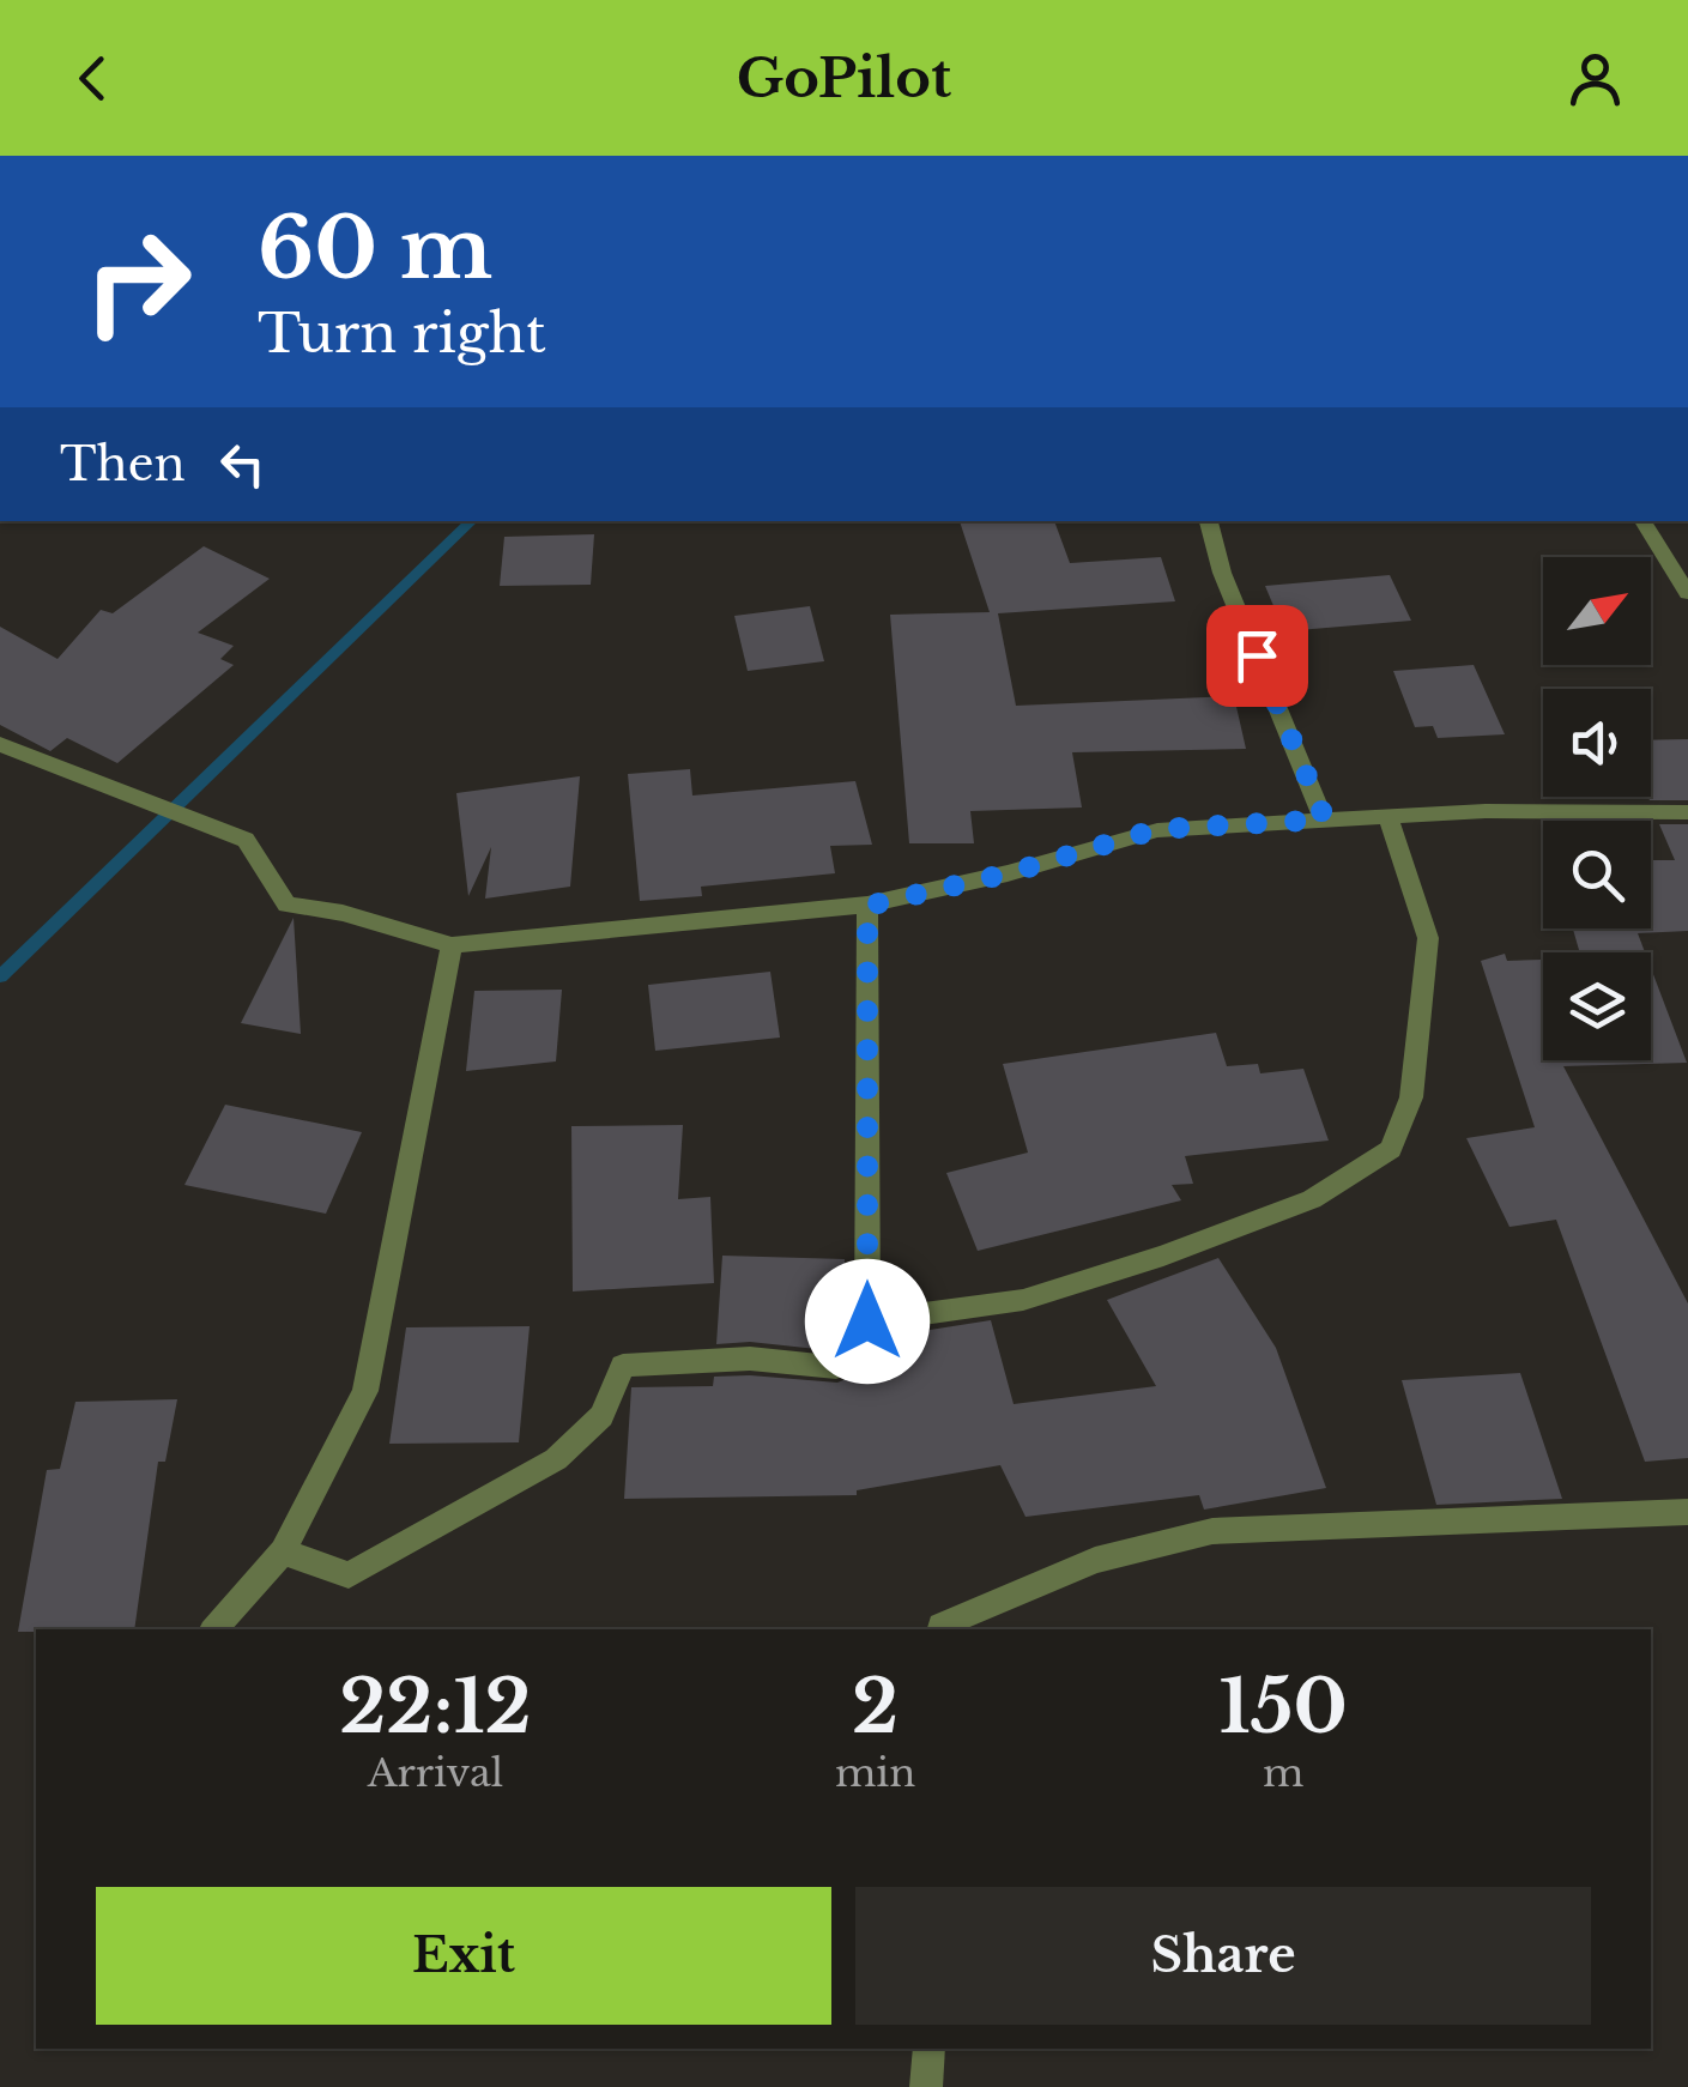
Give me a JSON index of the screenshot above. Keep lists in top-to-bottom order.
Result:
{
  "north": "top right",
  "page": {
    "header": "GoPilot",
    "turn": ["60 m", "Turn right"],
    "then": "Then",
    "eta": [
      "22:12",
      "Arrival",
      "2",
      "min",
      "150",
      "m"
    ],
    "buttons": ["Exit", "Share"]
  }
}
